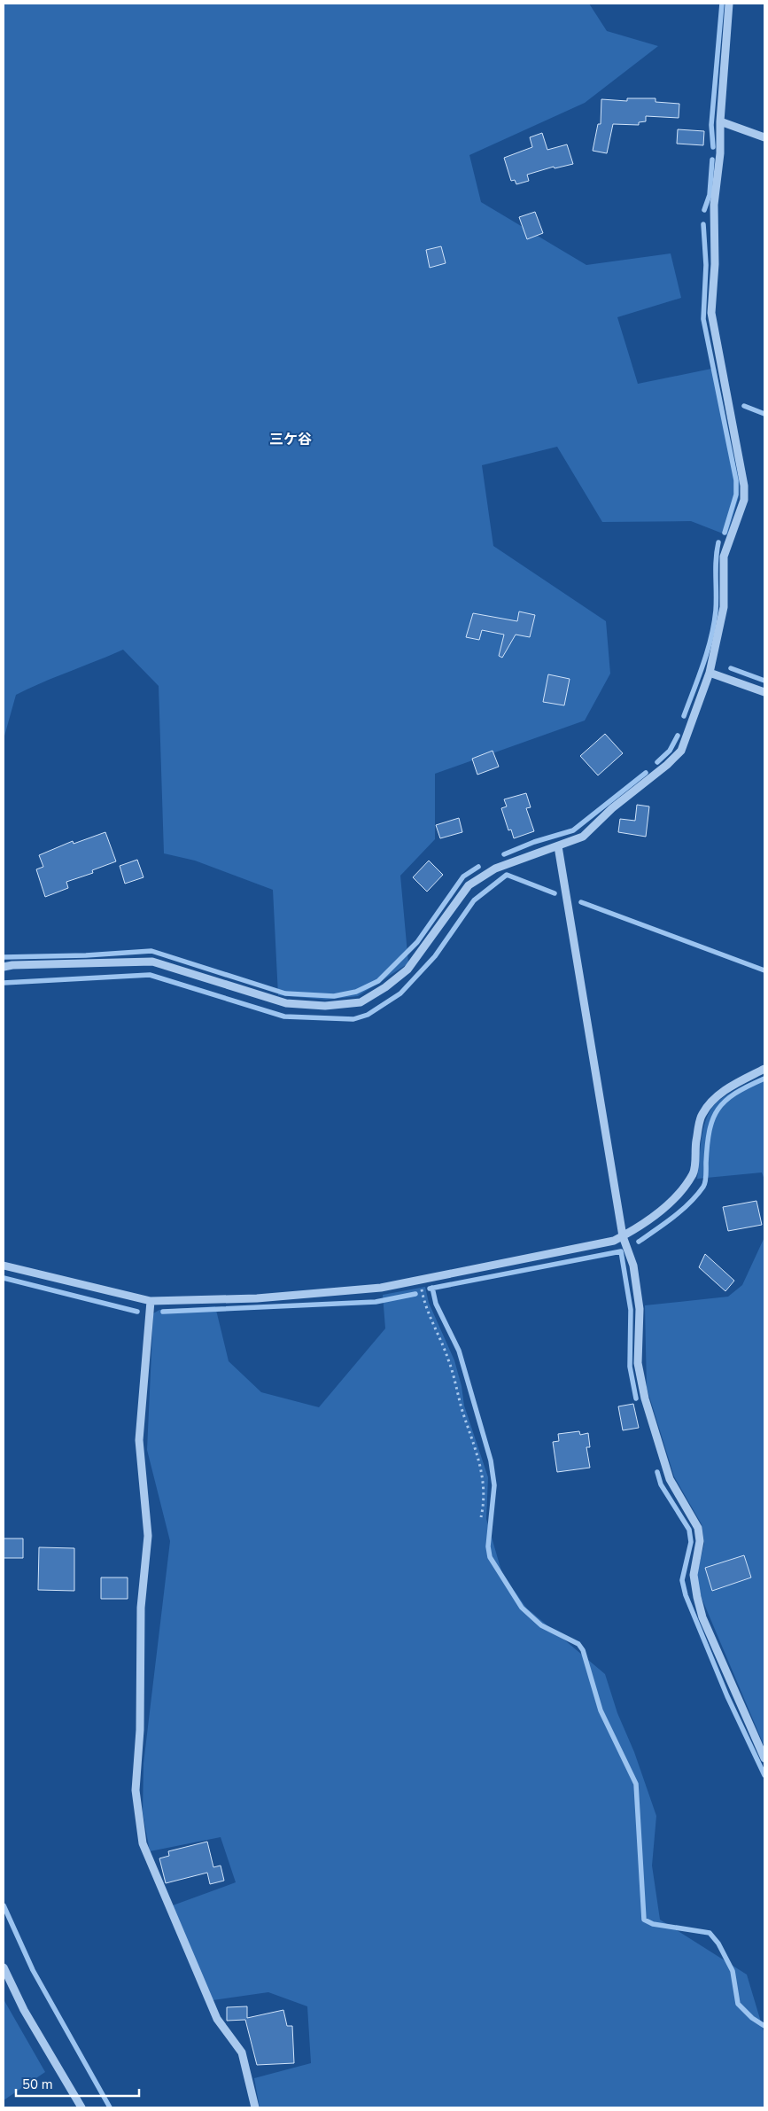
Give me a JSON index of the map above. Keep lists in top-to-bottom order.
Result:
{
  "districts": ["三ケ谷"],
  "scale_bar": "50 m"
}
